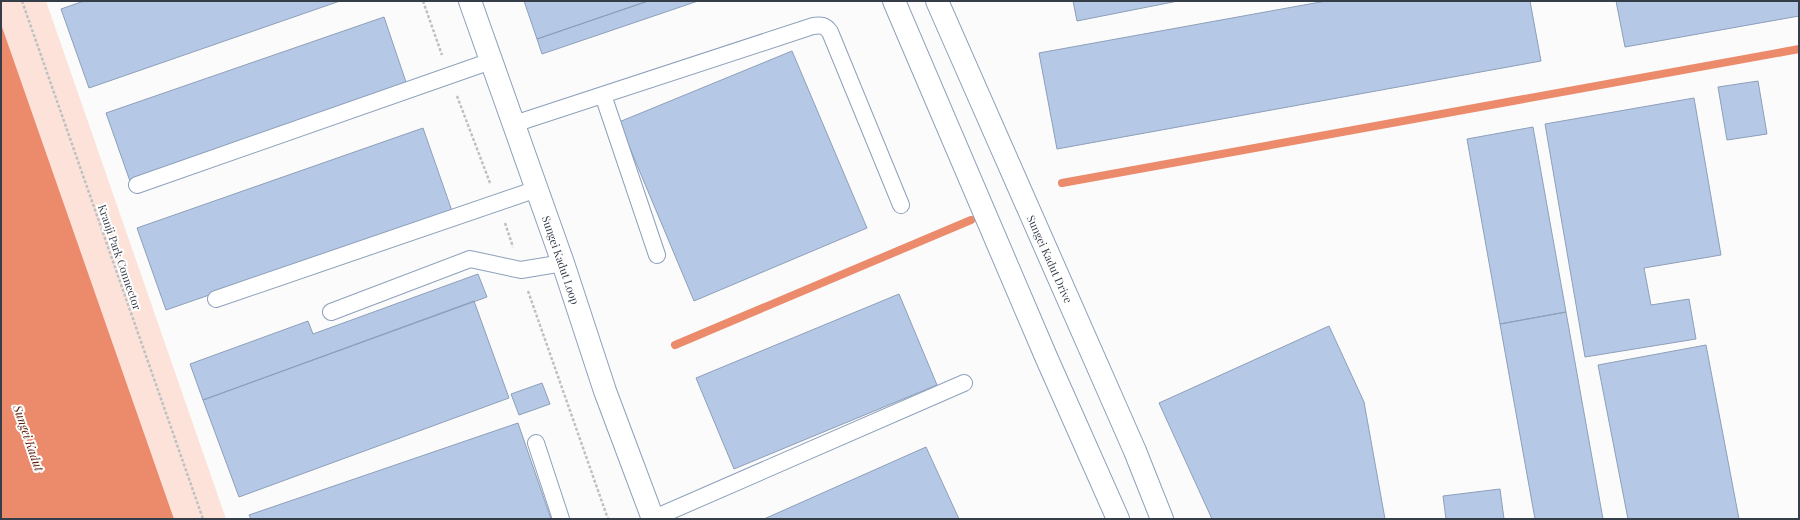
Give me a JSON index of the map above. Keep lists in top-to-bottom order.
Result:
{
  "streets": {
    "main road": ["Sungei Kadut Drive", "Sungei Kadut Loop"],
    "path": ["Kranji Park Connector"]
  },
  "water": ["Sungei Kadut"]
}
